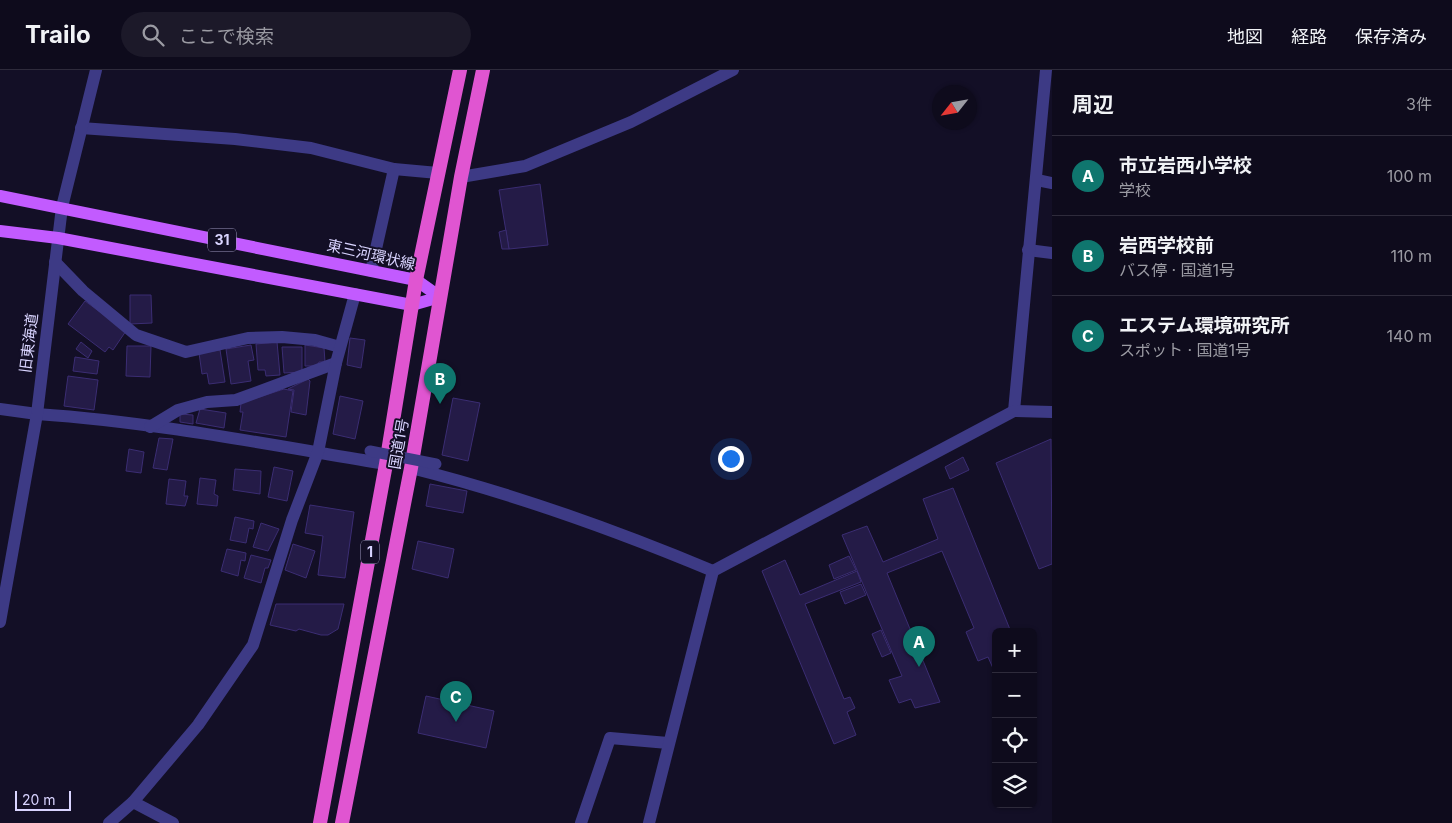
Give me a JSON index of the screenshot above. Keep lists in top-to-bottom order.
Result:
{
  "streets": {
    "highway": ["国道1号", "1"],
    "main road": ["31", "東三河環状線"],
    "street": ["旧東海道"]
  },
  "crossings": [
    ["31", "東三河環状線"],
    ["31", "旧東海道"],
    ["31", "国道1号"],
    ["東三河環状線", "旧東海道"],
    ["東三河環状線", "国道1号"]
  ],
  "scale_bar": "20 m",
  "north": "bottom left",
  "page": {
    "header": "Trailo",
    "search": "ここで検索",
    "nav": ["地図", "経路", "保存済み"],
    "heading": ["周辺", "3件"],
    "list": [
      {
        "mark": "A",
        "name": "市立岩西小学校",
        "note": "学校",
        "value": "100 m"
      },
      {
        "mark": "B",
        "name": "岩西学校前",
        "note": "バス停 · 国道1号",
        "value": "110 m"
      },
      {
        "mark": "C",
        "name": "エステム環境研究所",
        "note": "スポット · 国道1号",
        "value": "140 m"
      }
    ],
    "pins": ["B", "A", "C"],
    "map_buttons": ["+", "−"],
    "scale": "20 m"
  }
}
